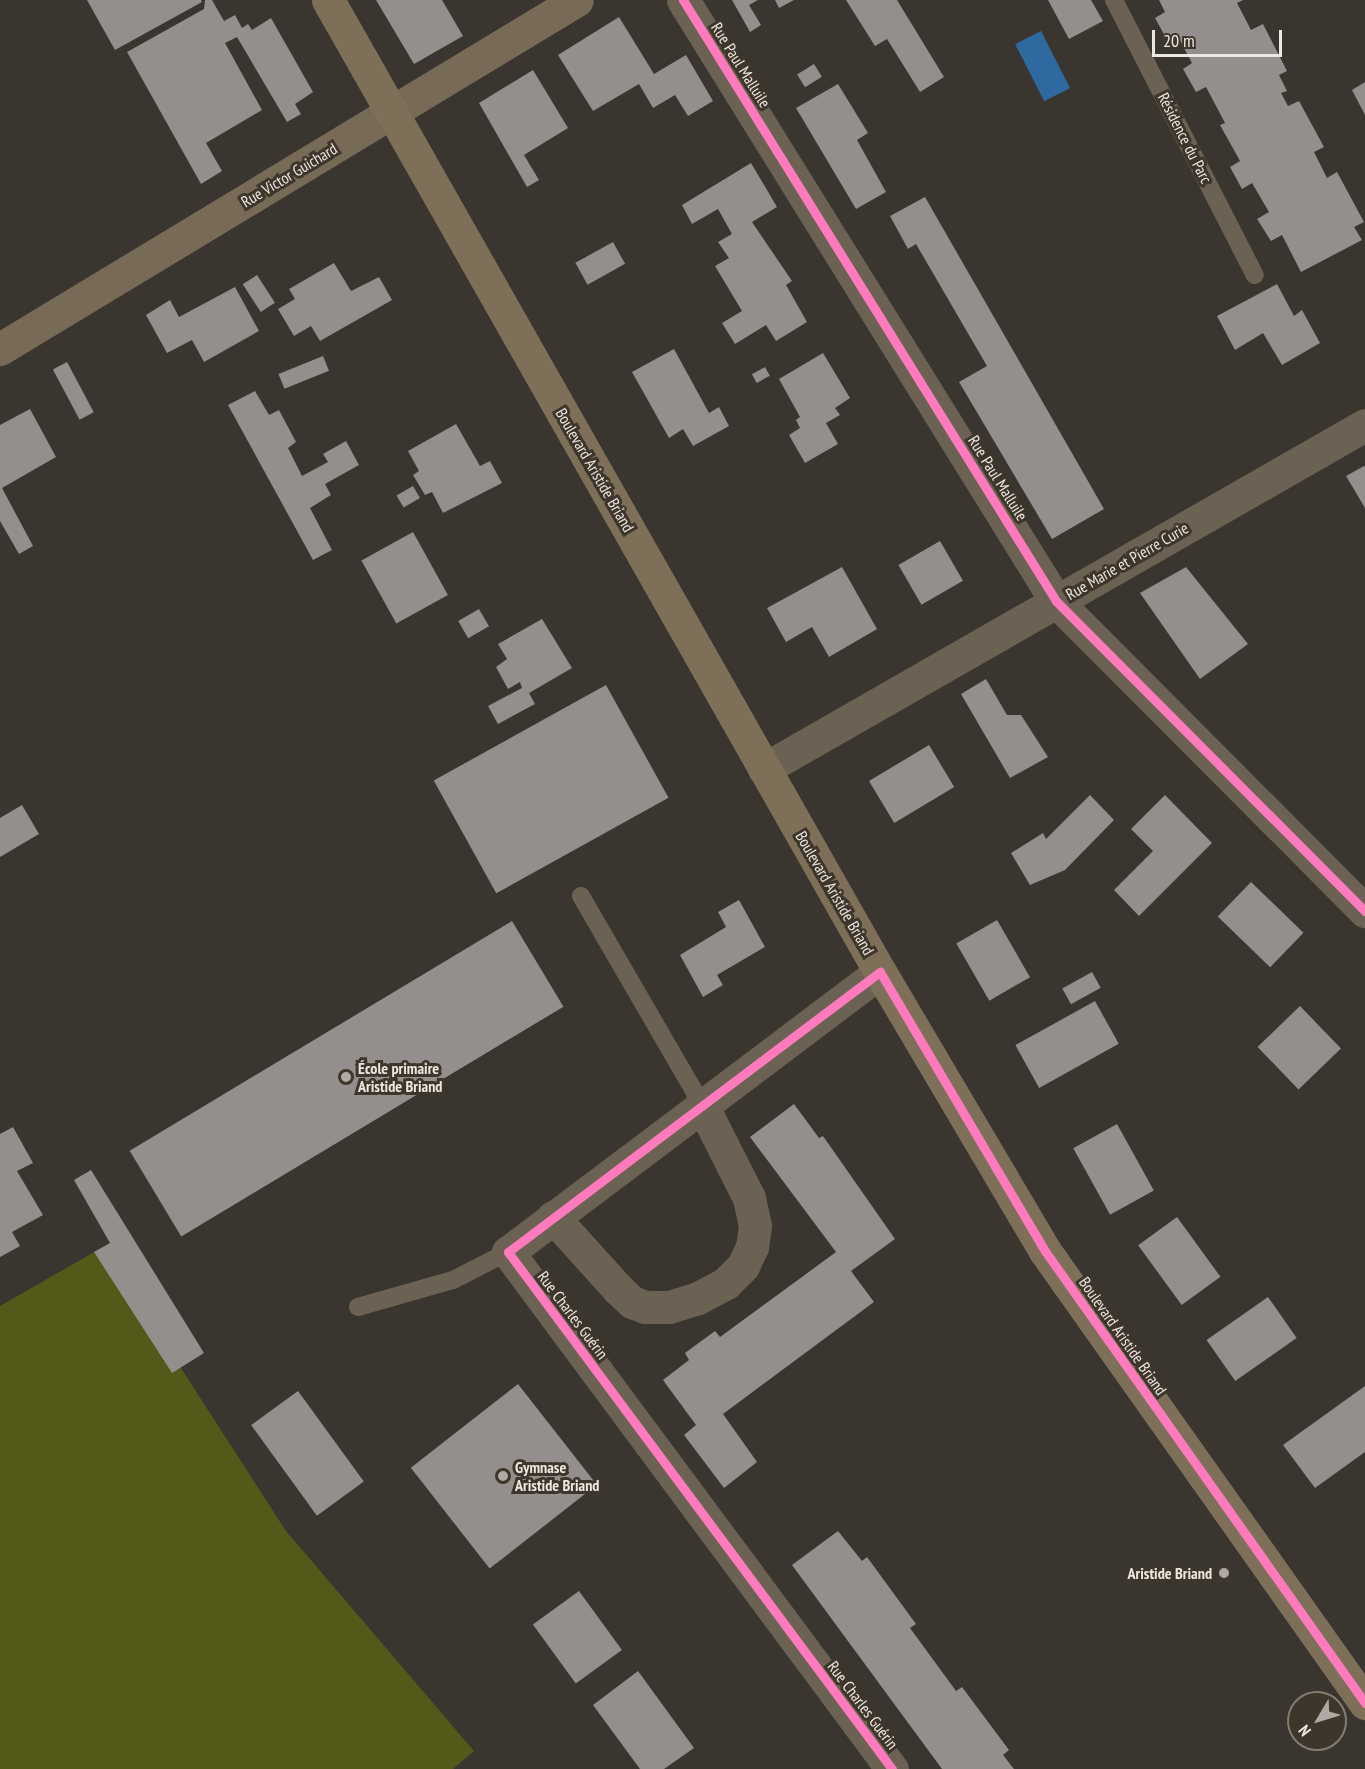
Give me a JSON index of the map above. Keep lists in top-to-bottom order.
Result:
{
  "streets": {
    "main road": ["Rue Victor Guichard", "Boulevard Aristide Briand"],
    "street": ["Rue Paul Malluile", "Rue Marie et Pierre Curie", "Rue Charles Guérin"],
    "lane": ["Résidence du Parc"]
  },
  "crossings": [
    ["Rue Paul Malluile", "Rue Marie et Pierre Curie"],
    ["Rue Victor Guichard", "Boulevard Aristide Briand"],
    ["Boulevard Aristide Briand", "Rue Marie et Pierre Curie"]
  ],
  "places": ["École primaire Aristide Briand", "Gymnase Aristide Briand", "Aristide Briand"],
  "scale_bar": "20 m",
  "north": "bottom left"
}
